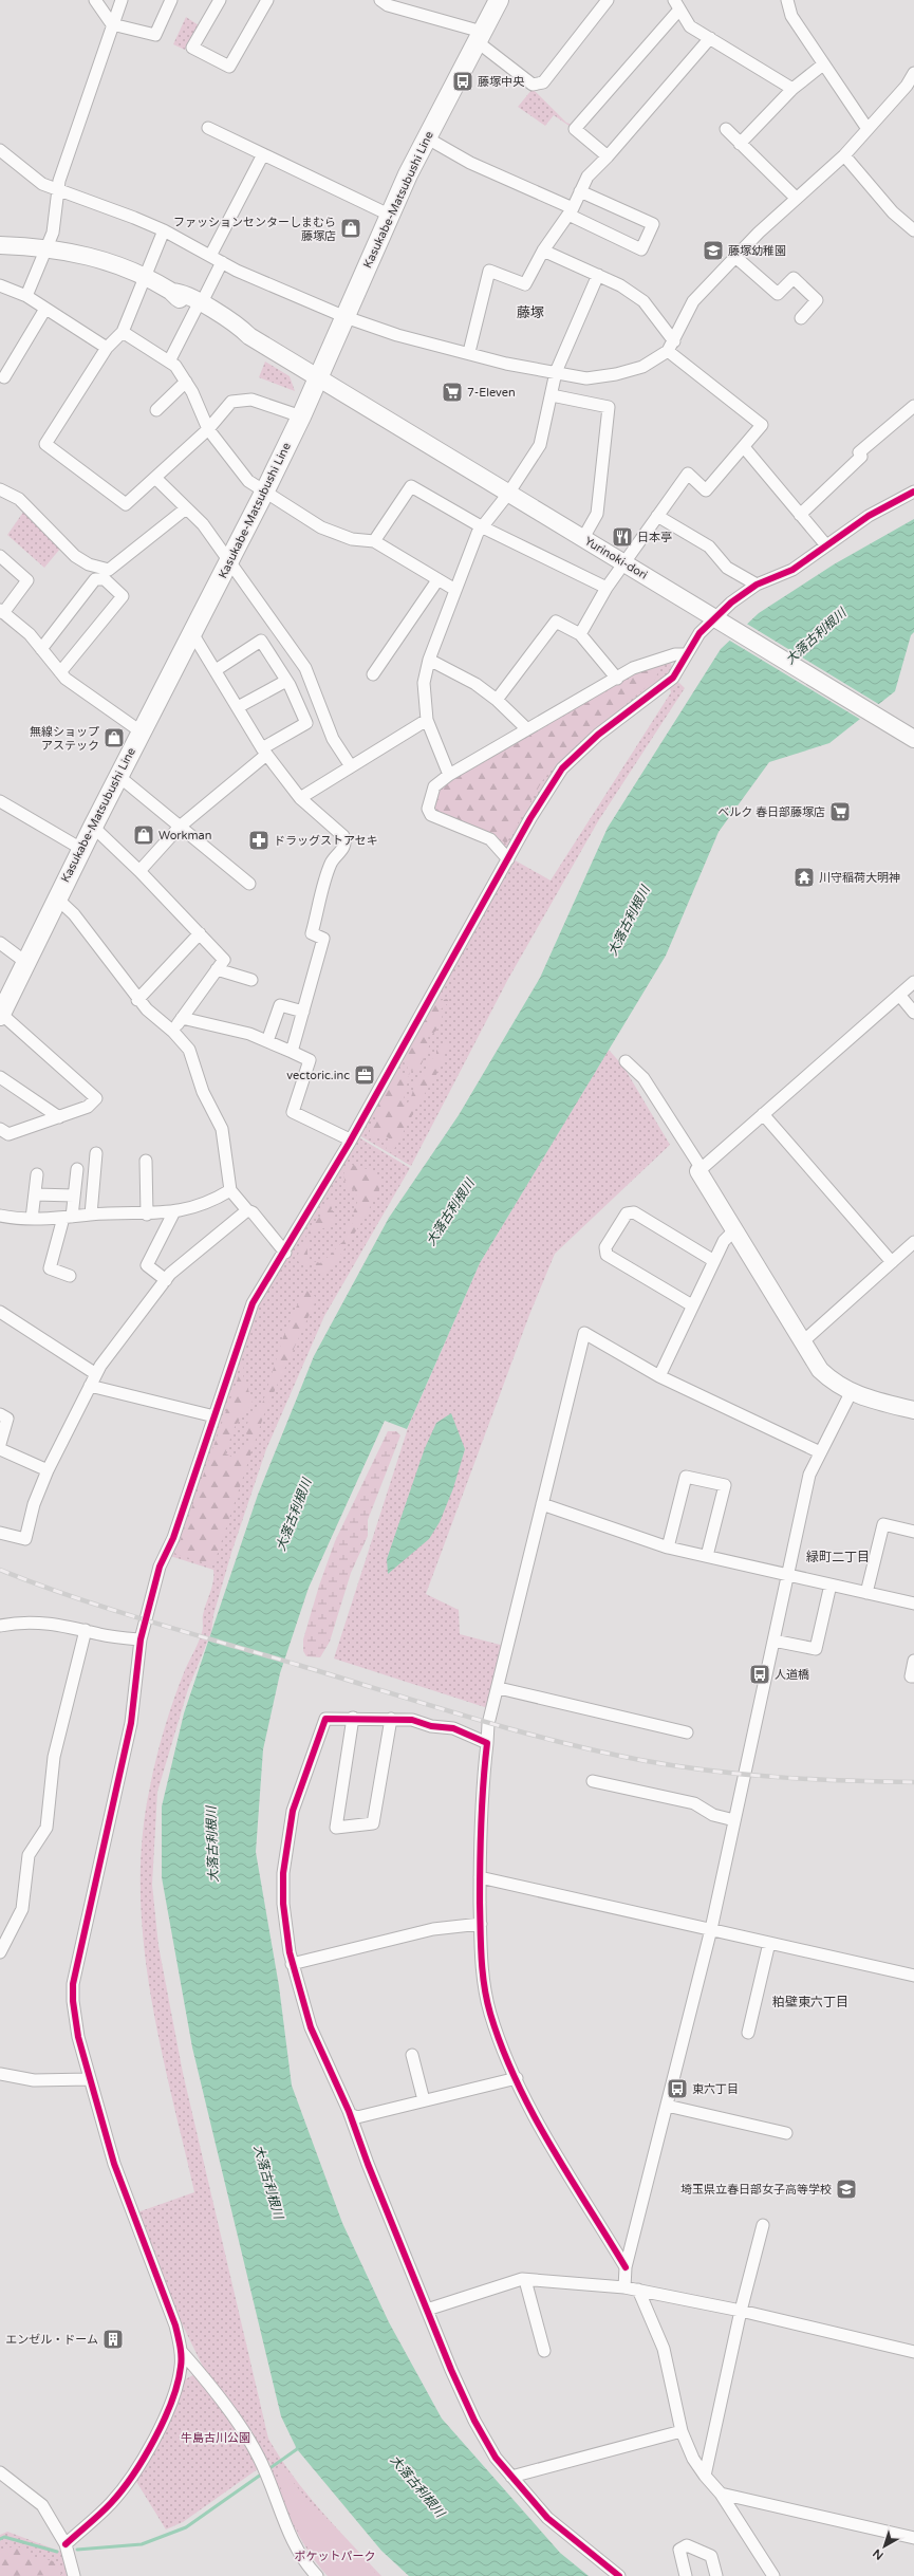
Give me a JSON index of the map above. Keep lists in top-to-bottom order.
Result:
{
  "streets": {
    "main road": ["Kasukabe-Matsubushi Line"],
    "street": ["Yurinoki-dori"]
  },
  "crossings": [
    ["Kasukabe-Matsubushi Line", "Yurinoki-dori"]
  ],
  "districts": ["藤塚", "緑町二丁目", "粕壁東六丁目"],
  "water": ["大落古利根川"],
  "parks": ["牛島古川公園", "ポケットパーク"],
  "places": {
    "bus stop": ["藤塚中央", "人道橋", "東六丁目"],
    "shop": ["ファッションセンターしまむら 藤塚店", "無線ショップ アステック", "Workman"],
    "school or university": ["藤塚幼稚園", "埼玉県立春日部女子高等学校"],
    "supermarket": ["7-Eleven", "ベルク 春日部藤塚店"],
    "restaurant": ["日本亭"],
    "pharmacy": ["ドラッグストアセキ"],
    "temple": ["川守稲荷大明神"],
    "office": ["vectoric.inc"],
    "building": ["エンゼル・ドーム"]
  },
  "north": "bottom left"
}
